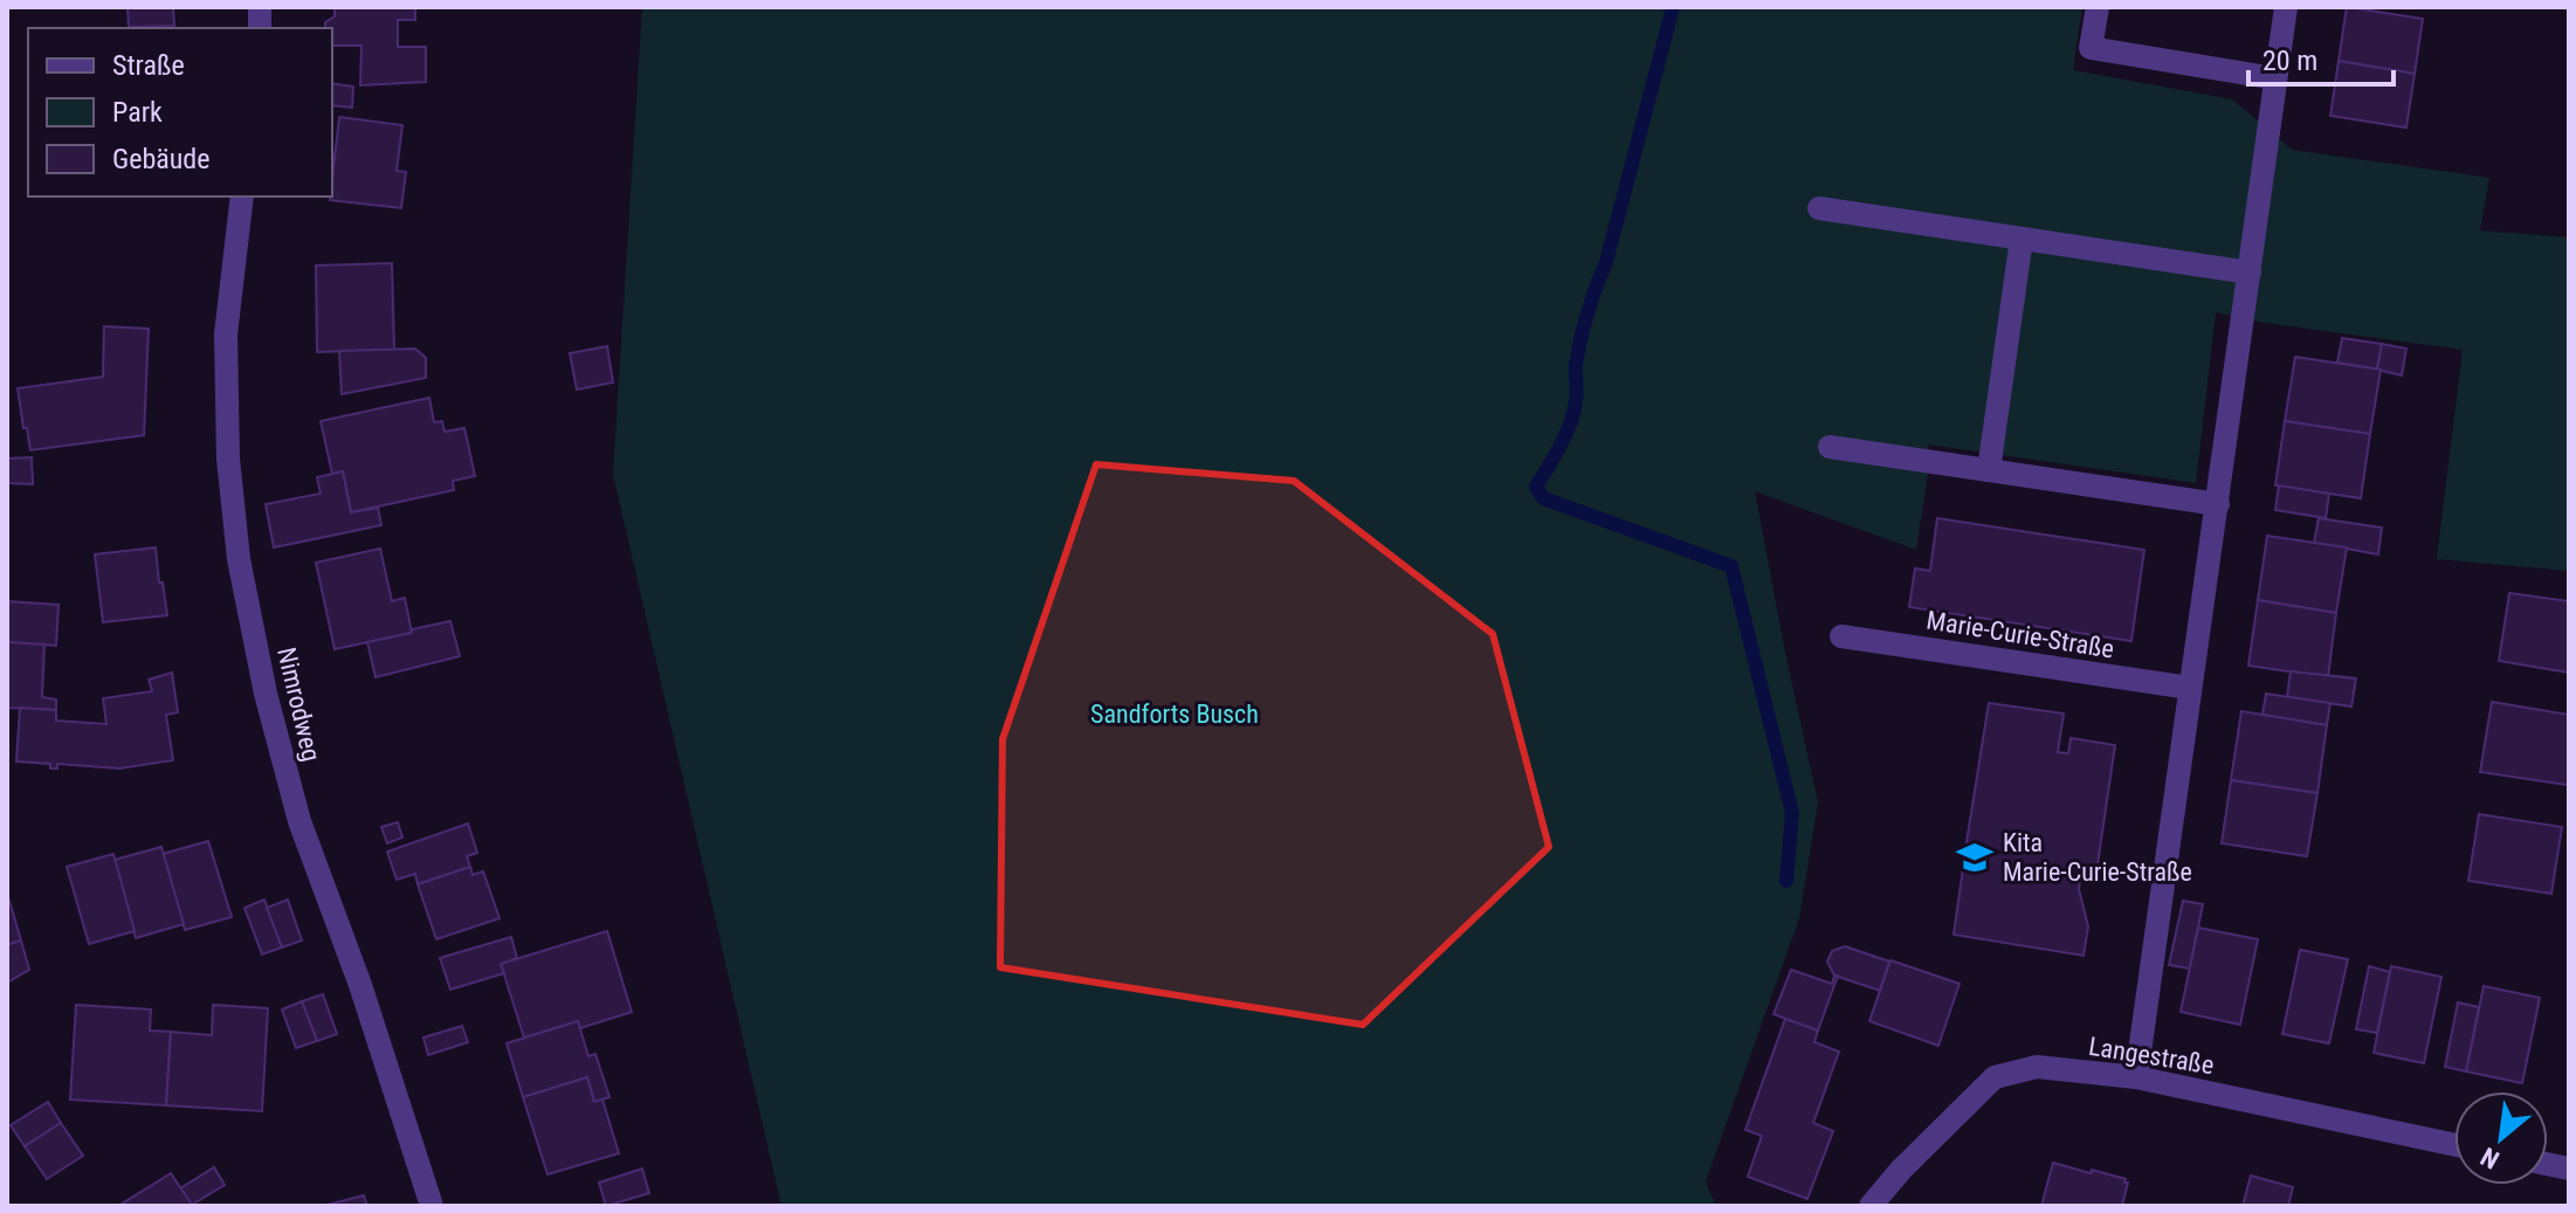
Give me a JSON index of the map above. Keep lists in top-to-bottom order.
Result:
{
  "streets": {
    "street": ["Marie-Curie-Straße", "Nimrodweg", "Langestraße"]
  },
  "parks": ["Sandforts Busch"],
  "places": {
    "school or university": ["Kita Marie-Curie-Straße"]
  },
  "legend": ["Straße", "Park", "Gebäude"],
  "scale_bar": "20 m",
  "north": "bottom left"
}
